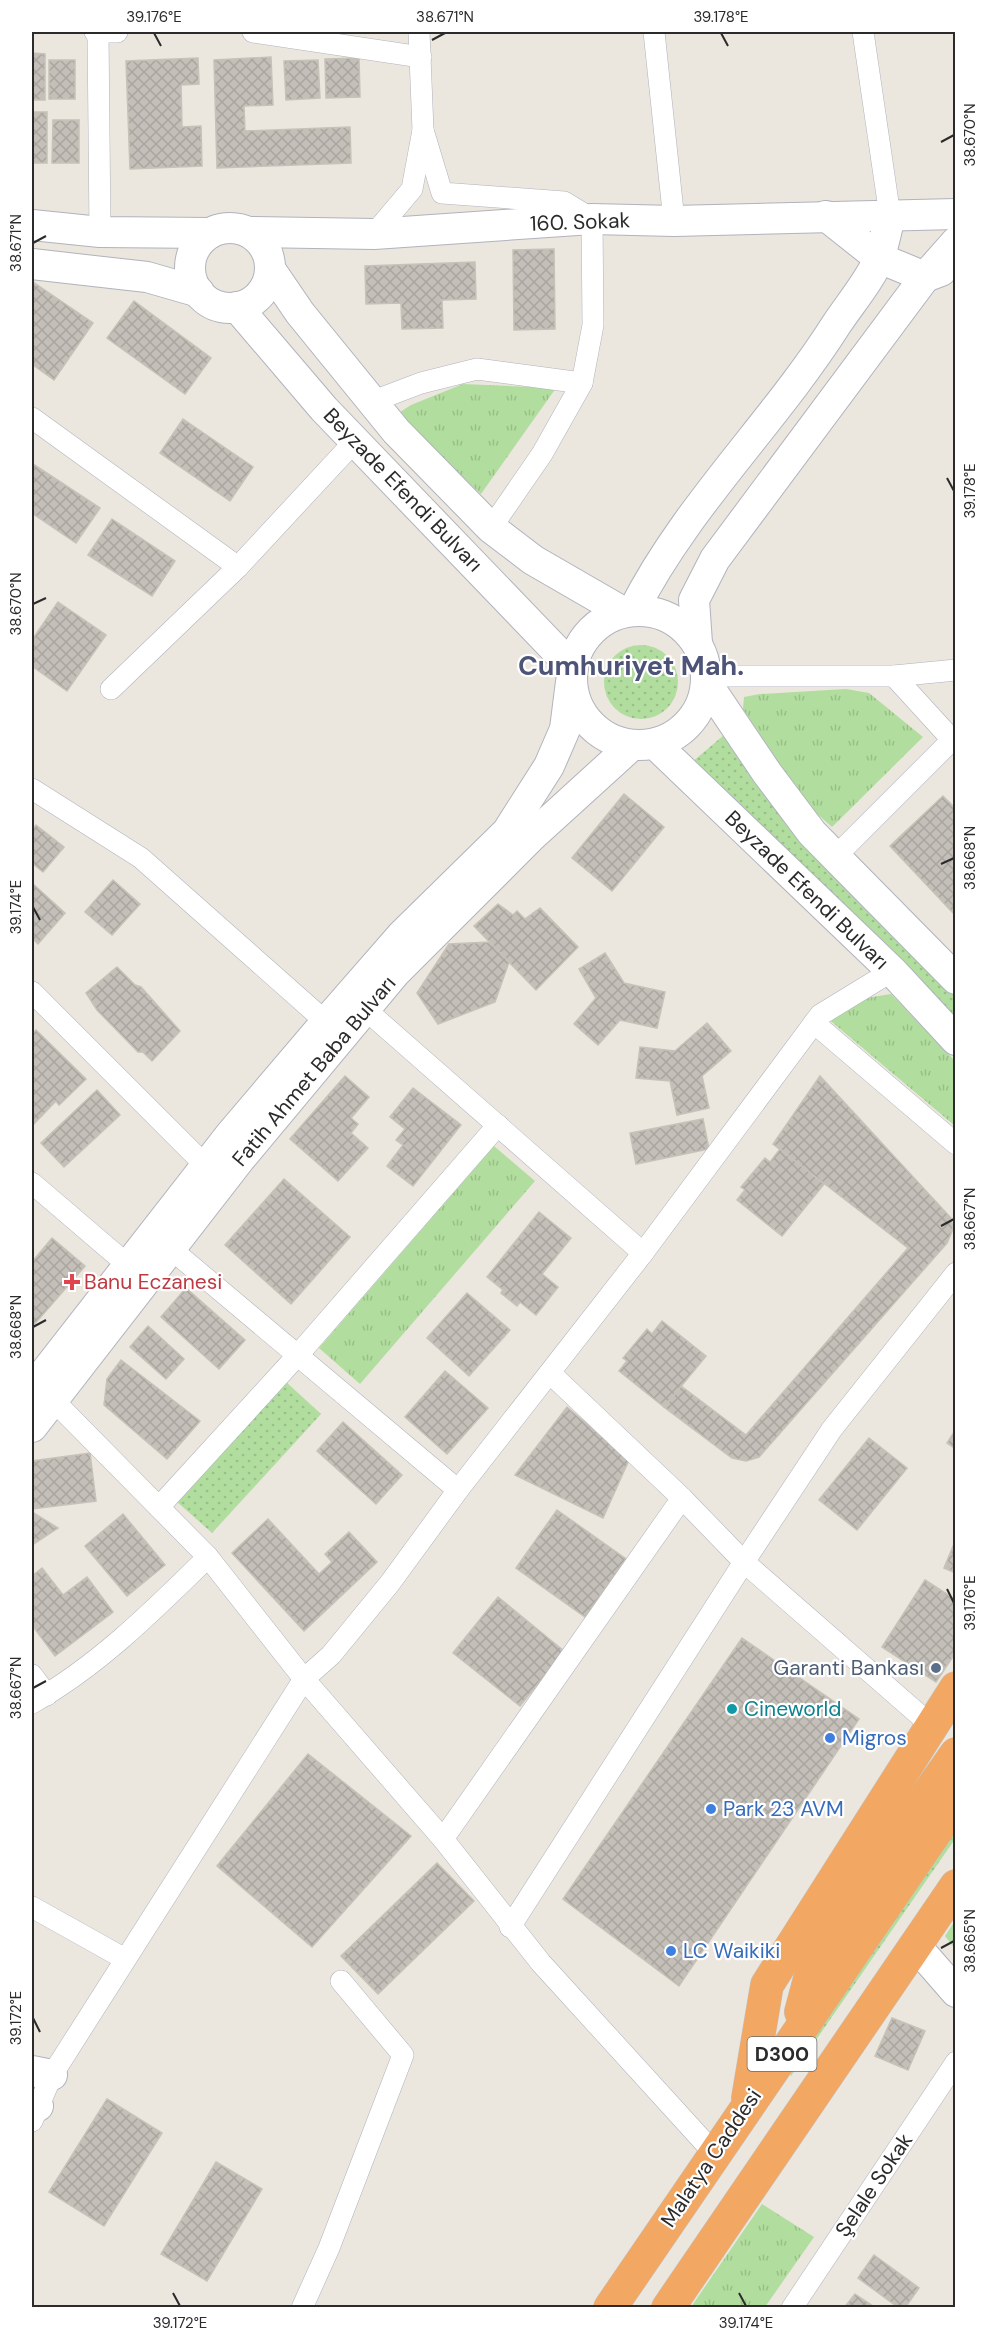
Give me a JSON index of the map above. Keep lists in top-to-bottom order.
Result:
{
  "streets": {
    "highway": ["D300", "Malatya Caddesi"],
    "main road": ["160. Sokak", "Beyzade Efendi Bulvarı", "Fatih Ahmet Baba Bulvarı"],
    "street": ["Şelale Sokak"]
  },
  "crossings": [
    ["160. Sokak", "Beyzade Efendi Bulvarı"],
    ["Beyzade Efendi Bulvarı", "Fatih Ahmet Baba Bulvarı"]
  ],
  "districts": ["Cumhuriyet Mah."],
  "places": {
    "health": ["Banu Eczanesi"],
    "other": [
      "Garanti Bankası",
      "Cineworld",
      "Migros",
      "Park 23 AVM",
      "LC Waikiki"
    ]
  },
  "coordinates": [
    "39.176°E",
    "38.671°N",
    "39.178°E",
    "38.670°N",
    "38.668°N",
    "39.174°E",
    "38.667°N",
    "38.665°N",
    "39.172°E"
  ]
}
